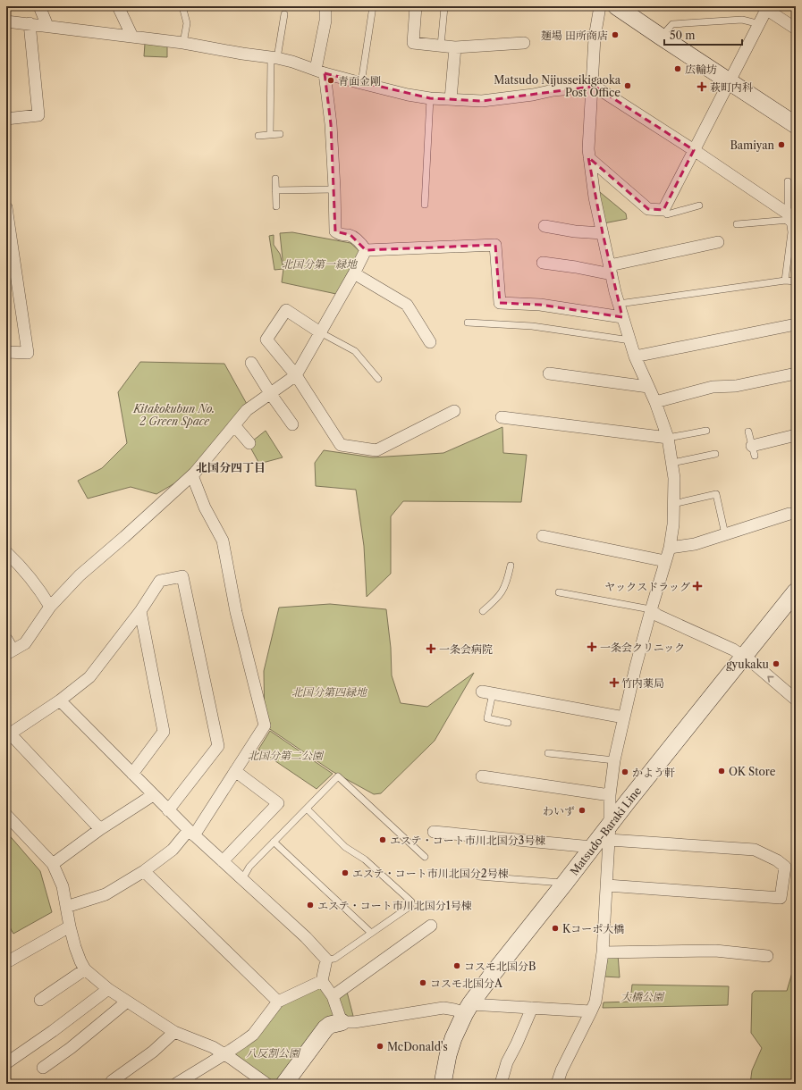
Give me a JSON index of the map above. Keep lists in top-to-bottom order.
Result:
{
  "streets": {
    "main road": ["Matsudo-Baraki Line"]
  },
  "districts": ["北国分四丁目"],
  "parks": [
    "北国分第一緑地",
    "Kitakokubun No. 2 Green Space",
    "北国分第四緑地",
    "北国分第二公園",
    "大橋公園",
    "八反割公園"
  ],
  "places": {
    "other": [
      "麺場 田所商店",
      "広輪坊",
      "青面金剛",
      "Matsudo Nijusseikigaoka Post Office",
      "Bamiyan",
      "gyukaku",
      "OK Store",
      "かよう軒",
      "わいず",
      "エステ・コート市川北国分3号棟",
      "エステ・コート市川北国分2号棟",
      "エステ・コート市川北国分1号棟",
      "Kコーポ大橋",
      "コスモ北国分B",
      "コスモ北国分A",
      "McDonald's"
    ],
    "health": [
      "萩町内科",
      "ヤックスドラッグ",
      "一条会クリニック",
      "一条会病院",
      "竹内薬局"
    ]
  },
  "scale_bar": "50 m"
}
